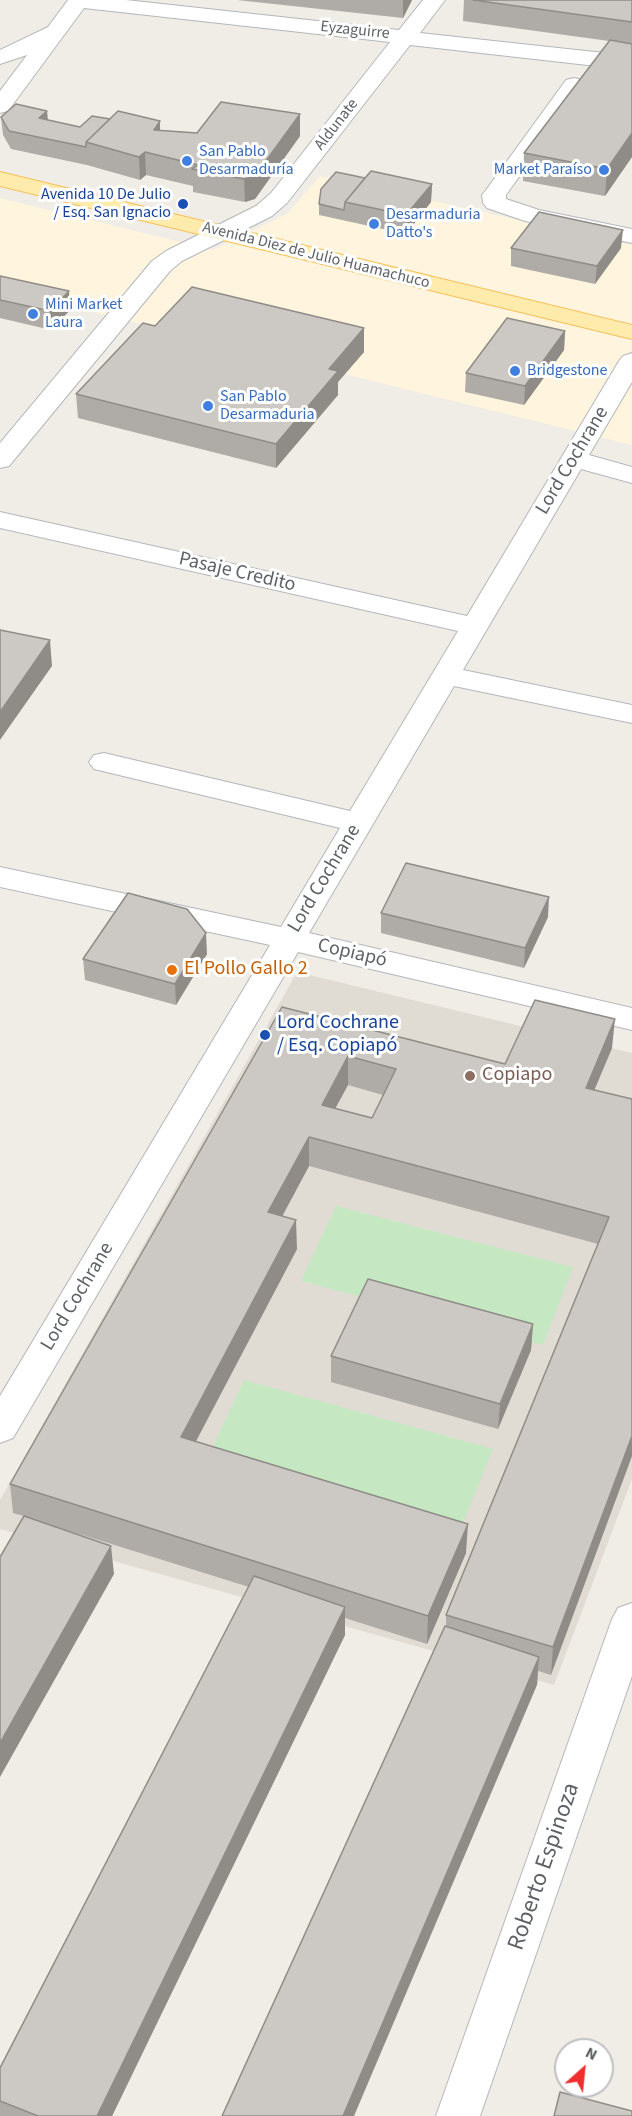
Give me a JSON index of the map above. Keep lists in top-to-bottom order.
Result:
{
  "streets": {
    "main road": ["Avenida Diez de Julio Huamachuco"],
    "street": [
      "Eyzaguirre",
      "Aldunate",
      "Lord Cochrane",
      "Pasaje Credito",
      "Copiapó",
      "Roberto Espinoza"
    ]
  },
  "crossings": [
    ["Eyzaguirre", "Aldunate"],
    ["Aldunate", "Avenida Diez de Julio Huamachuco"],
    ["Lord Cochrane", "Pasaje Credito"],
    ["Lord Cochrane", "Copiapó"]
  ],
  "places": [
    "San Pablo Desarmaduría",
    "Market Paraíso",
    "Avenida 10 De Julio / Esq. San Ignacio",
    "Desarmaduria Datto's",
    "Mini Market Laura",
    "Bridgestone",
    "San Pablo Desarmaduria",
    "El Pollo Gallo 2",
    "Lord Cochrane / Esq. Copiapó",
    "Copiapo"
  ],
  "north": "top right"
}
